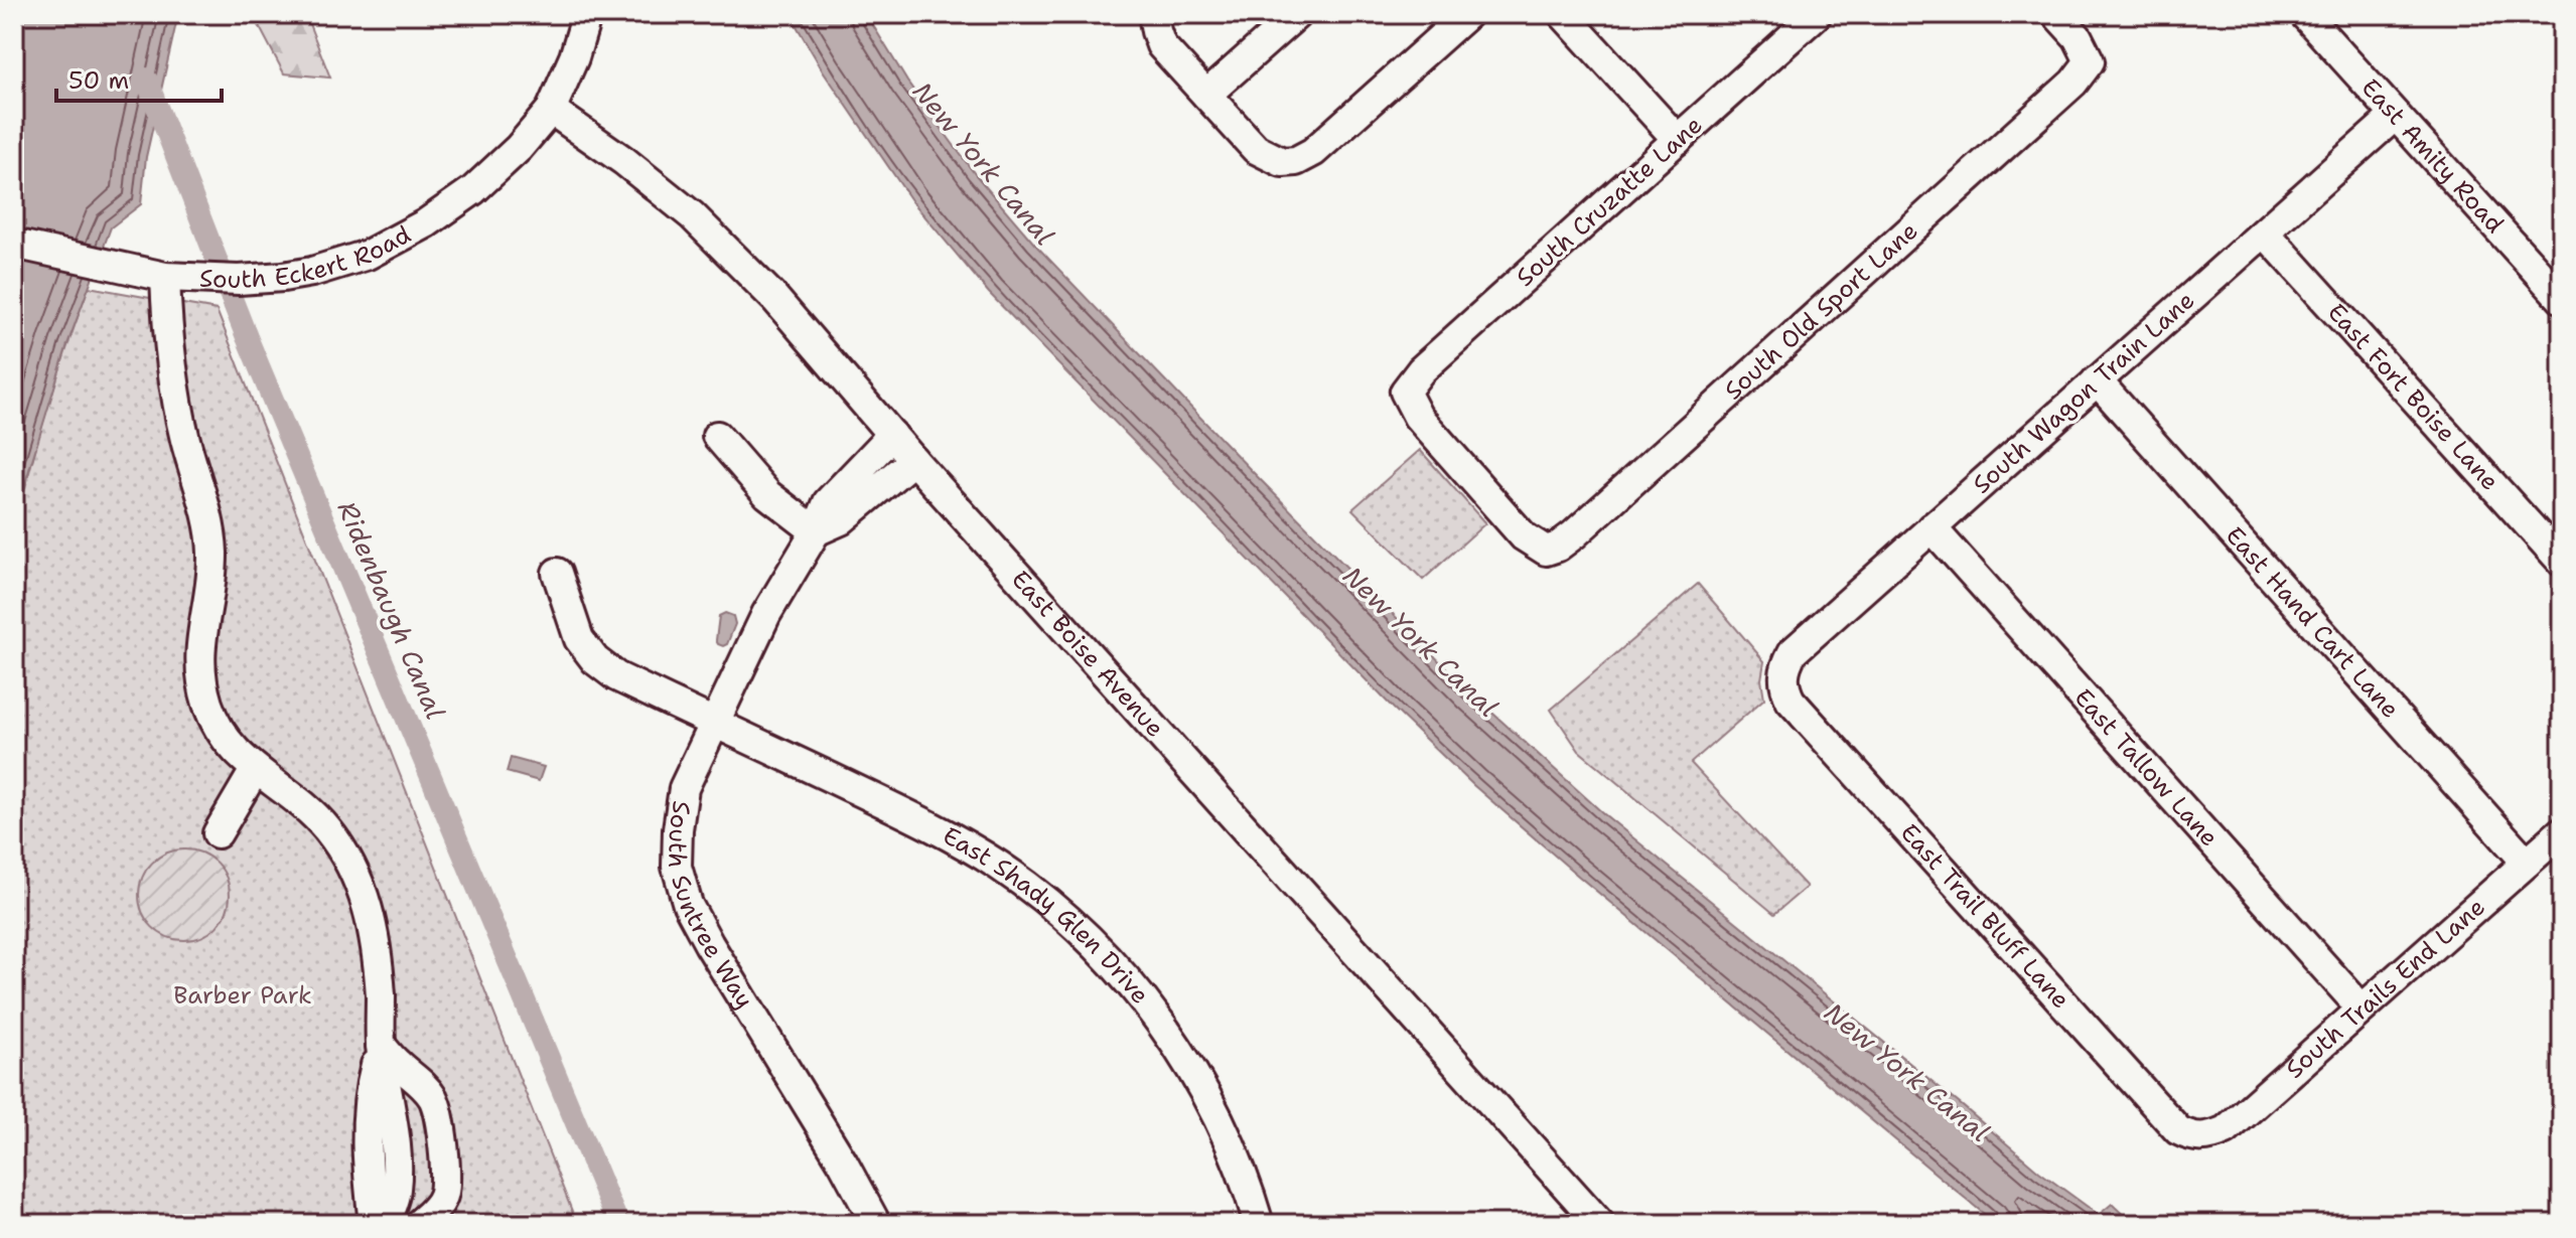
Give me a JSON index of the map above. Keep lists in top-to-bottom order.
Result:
{
  "streets": {
    "street": [
      "East Amity Road",
      "South Cruzatte Lane",
      "South Eckert Road",
      "South Old Sport Lane",
      "South Wagon Train Lane",
      "East Fort Boise Lane",
      "East Hand Cart Lane",
      "East Boise Avenue",
      "East Tallow Lane",
      "South Suntree Way",
      "East Trail Bluff Lane",
      "East Shady Glen Drive",
      "South Trails End Lane"
    ]
  },
  "crossings": [
    ["East Amity Road", "South Wagon Train Lane"],
    ["South Cruzatte Lane", "South Old Sport Lane"],
    ["South Eckert Road", "East Boise Avenue"],
    ["South Wagon Train Lane", "East Fort Boise Lane"],
    ["South Wagon Train Lane", "East Hand Cart Lane"],
    ["South Wagon Train Lane", "East Tallow Lane"],
    ["South Wagon Train Lane", "East Trail Bluff Lane"],
    ["East Hand Cart Lane", "South Trails End Lane"],
    ["East Boise Avenue", "South Suntree Way"],
    ["East Tallow Lane", "South Trails End Lane"],
    ["South Suntree Way", "East Shady Glen Drive"],
    ["East Trail Bluff Lane", "South Trails End Lane"]
  ],
  "water": ["New York Canal", "Ridenbaugh Canal"],
  "parks": ["Barber Park"],
  "scale_bar": "50 m"
}
